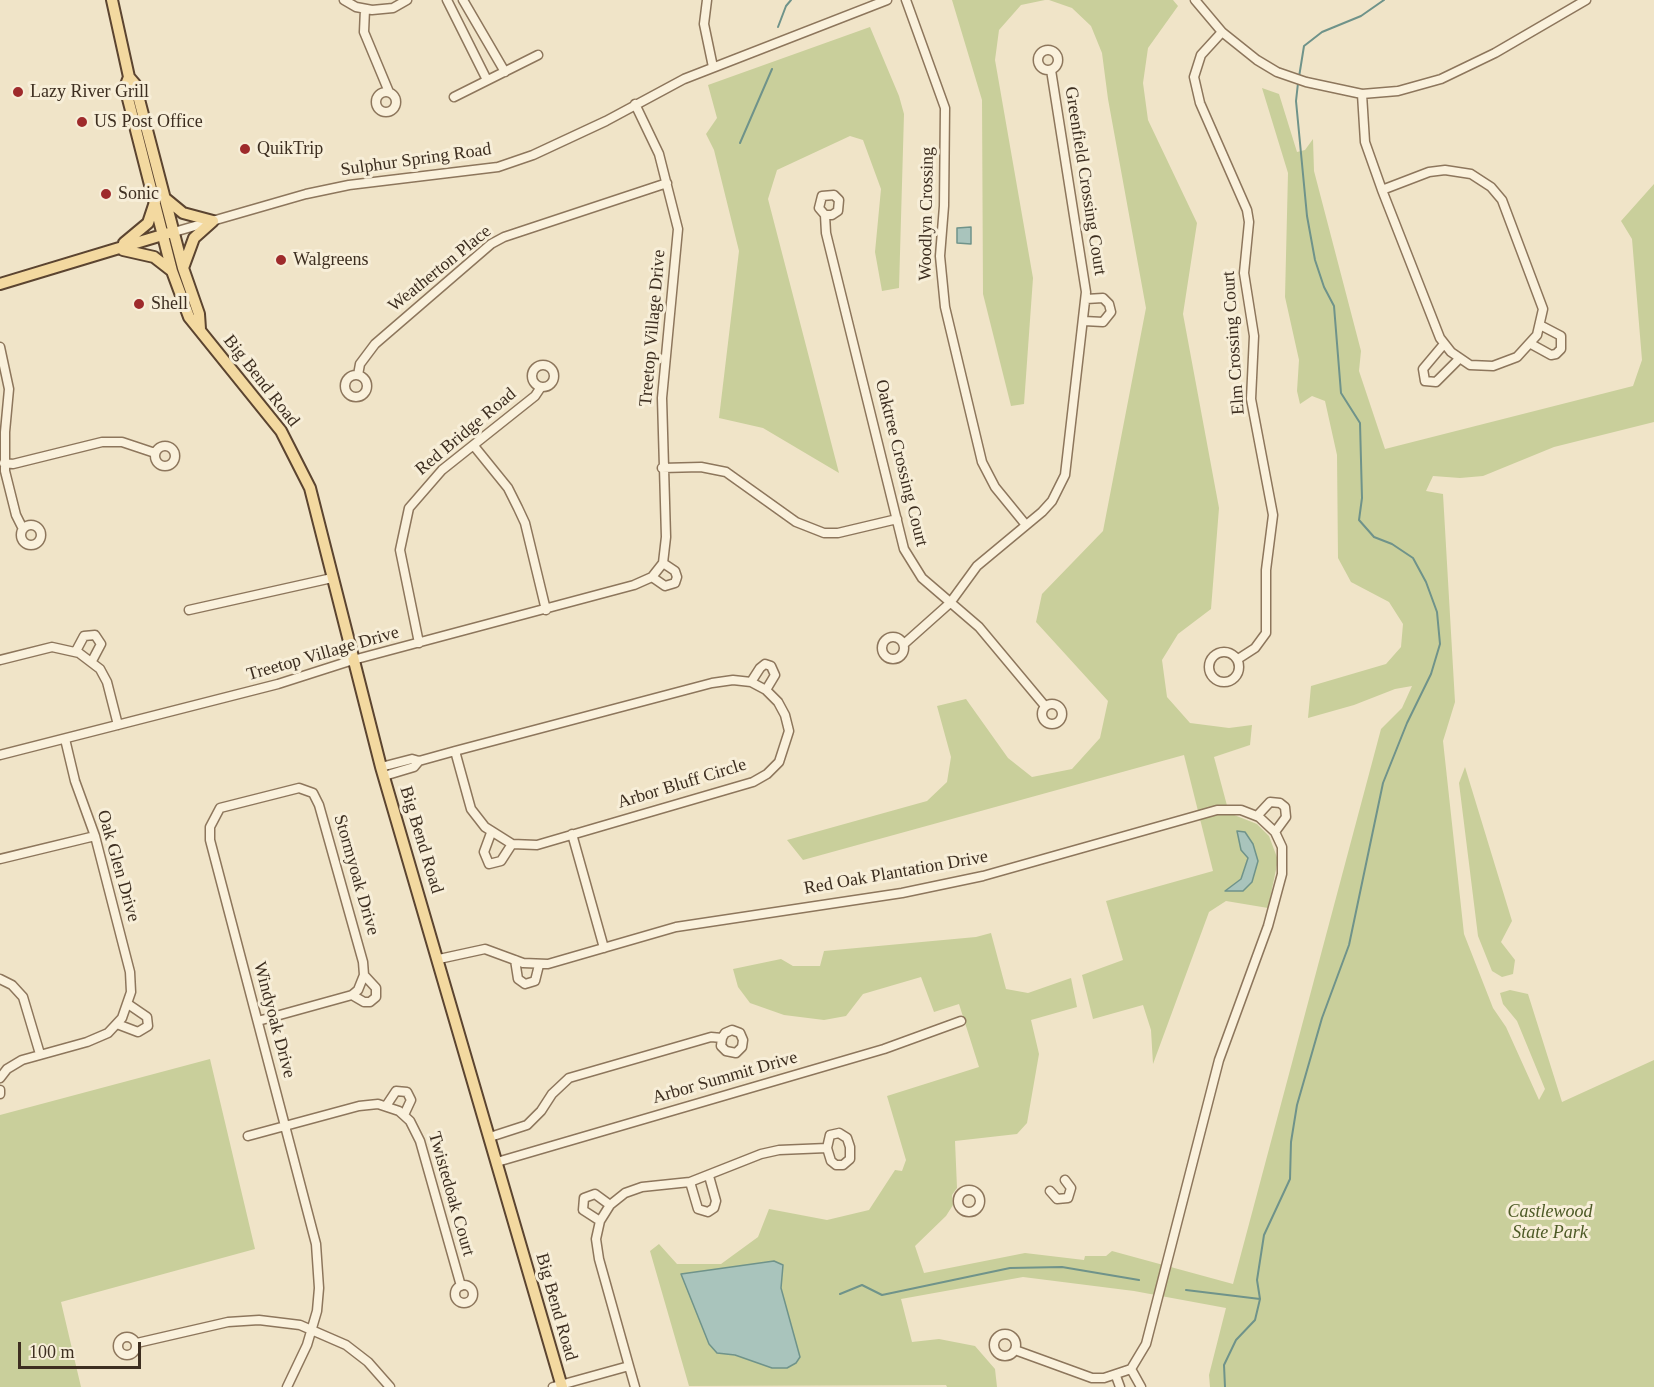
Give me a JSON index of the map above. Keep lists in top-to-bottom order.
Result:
{
  "streets": {
    "main road": ["Sulphur Spring Road", "Big Bend Road"],
    "street": [
      "Greenfield Crossing Court",
      "Woodlyn Crossing",
      "Weatherton Place",
      "Treetop Village Drive",
      "Elm Crossing Court",
      "Red Bridge Road",
      "Oaktree Crossing Court",
      "Arbor Bluff Circle",
      "Oak Glen Drive",
      "Red Oak Plantation Drive",
      "Stormyoak Drive",
      "Windyoak Drive",
      "Arbor Summit Drive",
      "Twistedoak Court"
    ]
  },
  "crossings": [
    ["Sulphur Spring Road", "Treetop Village Drive"],
    ["Sulphur Spring Road", "Big Bend Road"],
    ["Greenfield Crossing Court", "Woodlyn Crossing"],
    ["Greenfield Crossing Court", "Oaktree Crossing Court"],
    ["Weatherton Place", "Treetop Village Drive"],
    ["Treetop Village Drive", "Big Bend Road"],
    ["Treetop Village Drive", "Red Bridge Road"],
    ["Treetop Village Drive", "Oak Glen Drive"],
    ["Big Bend Road", "Arbor Bluff Circle"],
    ["Big Bend Road", "Red Oak Plantation Drive"],
    ["Big Bend Road", "Arbor Summit Drive"],
    ["Stormyoak Drive", "Windyoak Drive"]
  ],
  "parks": ["Castlewood State Park"],
  "places": [
    "Lazy River Grill",
    "US Post Office",
    "QuikTrip",
    "Sonic",
    "Walgreens",
    "Shell"
  ],
  "scale_bar": "100 m"
}
